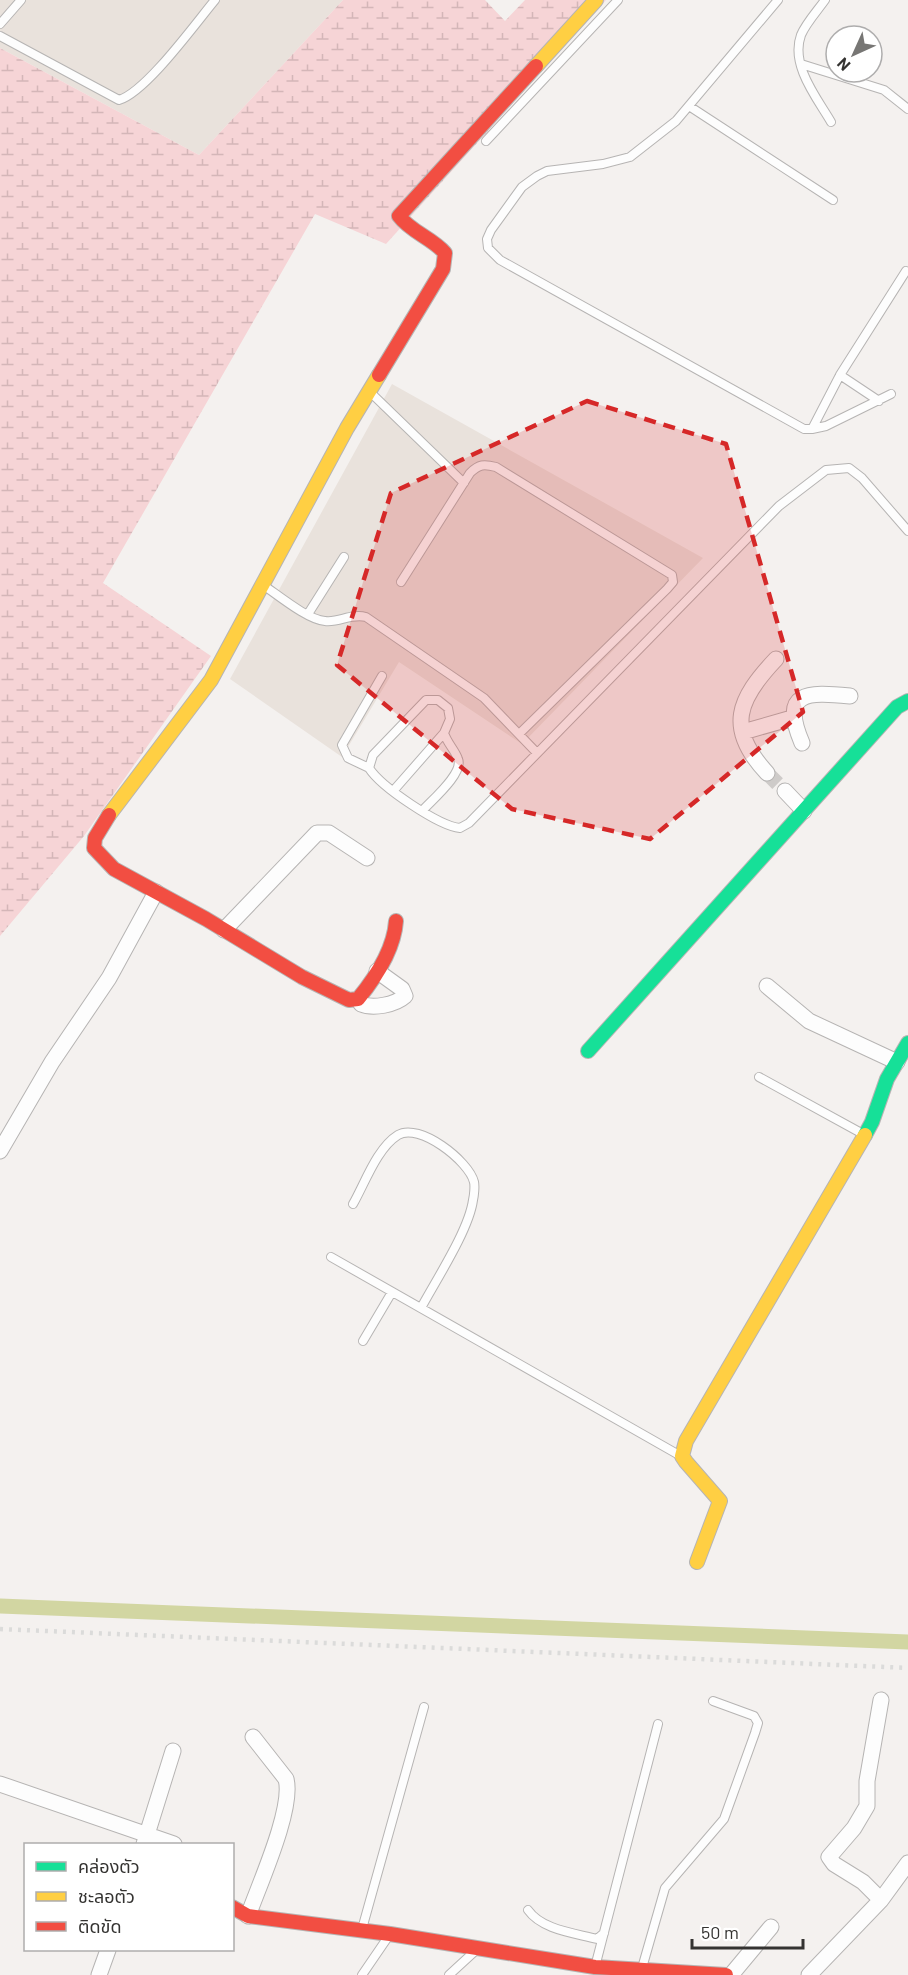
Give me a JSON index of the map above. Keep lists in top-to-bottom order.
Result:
{
  "legend": ["คล่องตัว", "ชะลอตัว", "ติดขัด"],
  "scale_bar": "50 m",
  "north": "bottom left"
}
